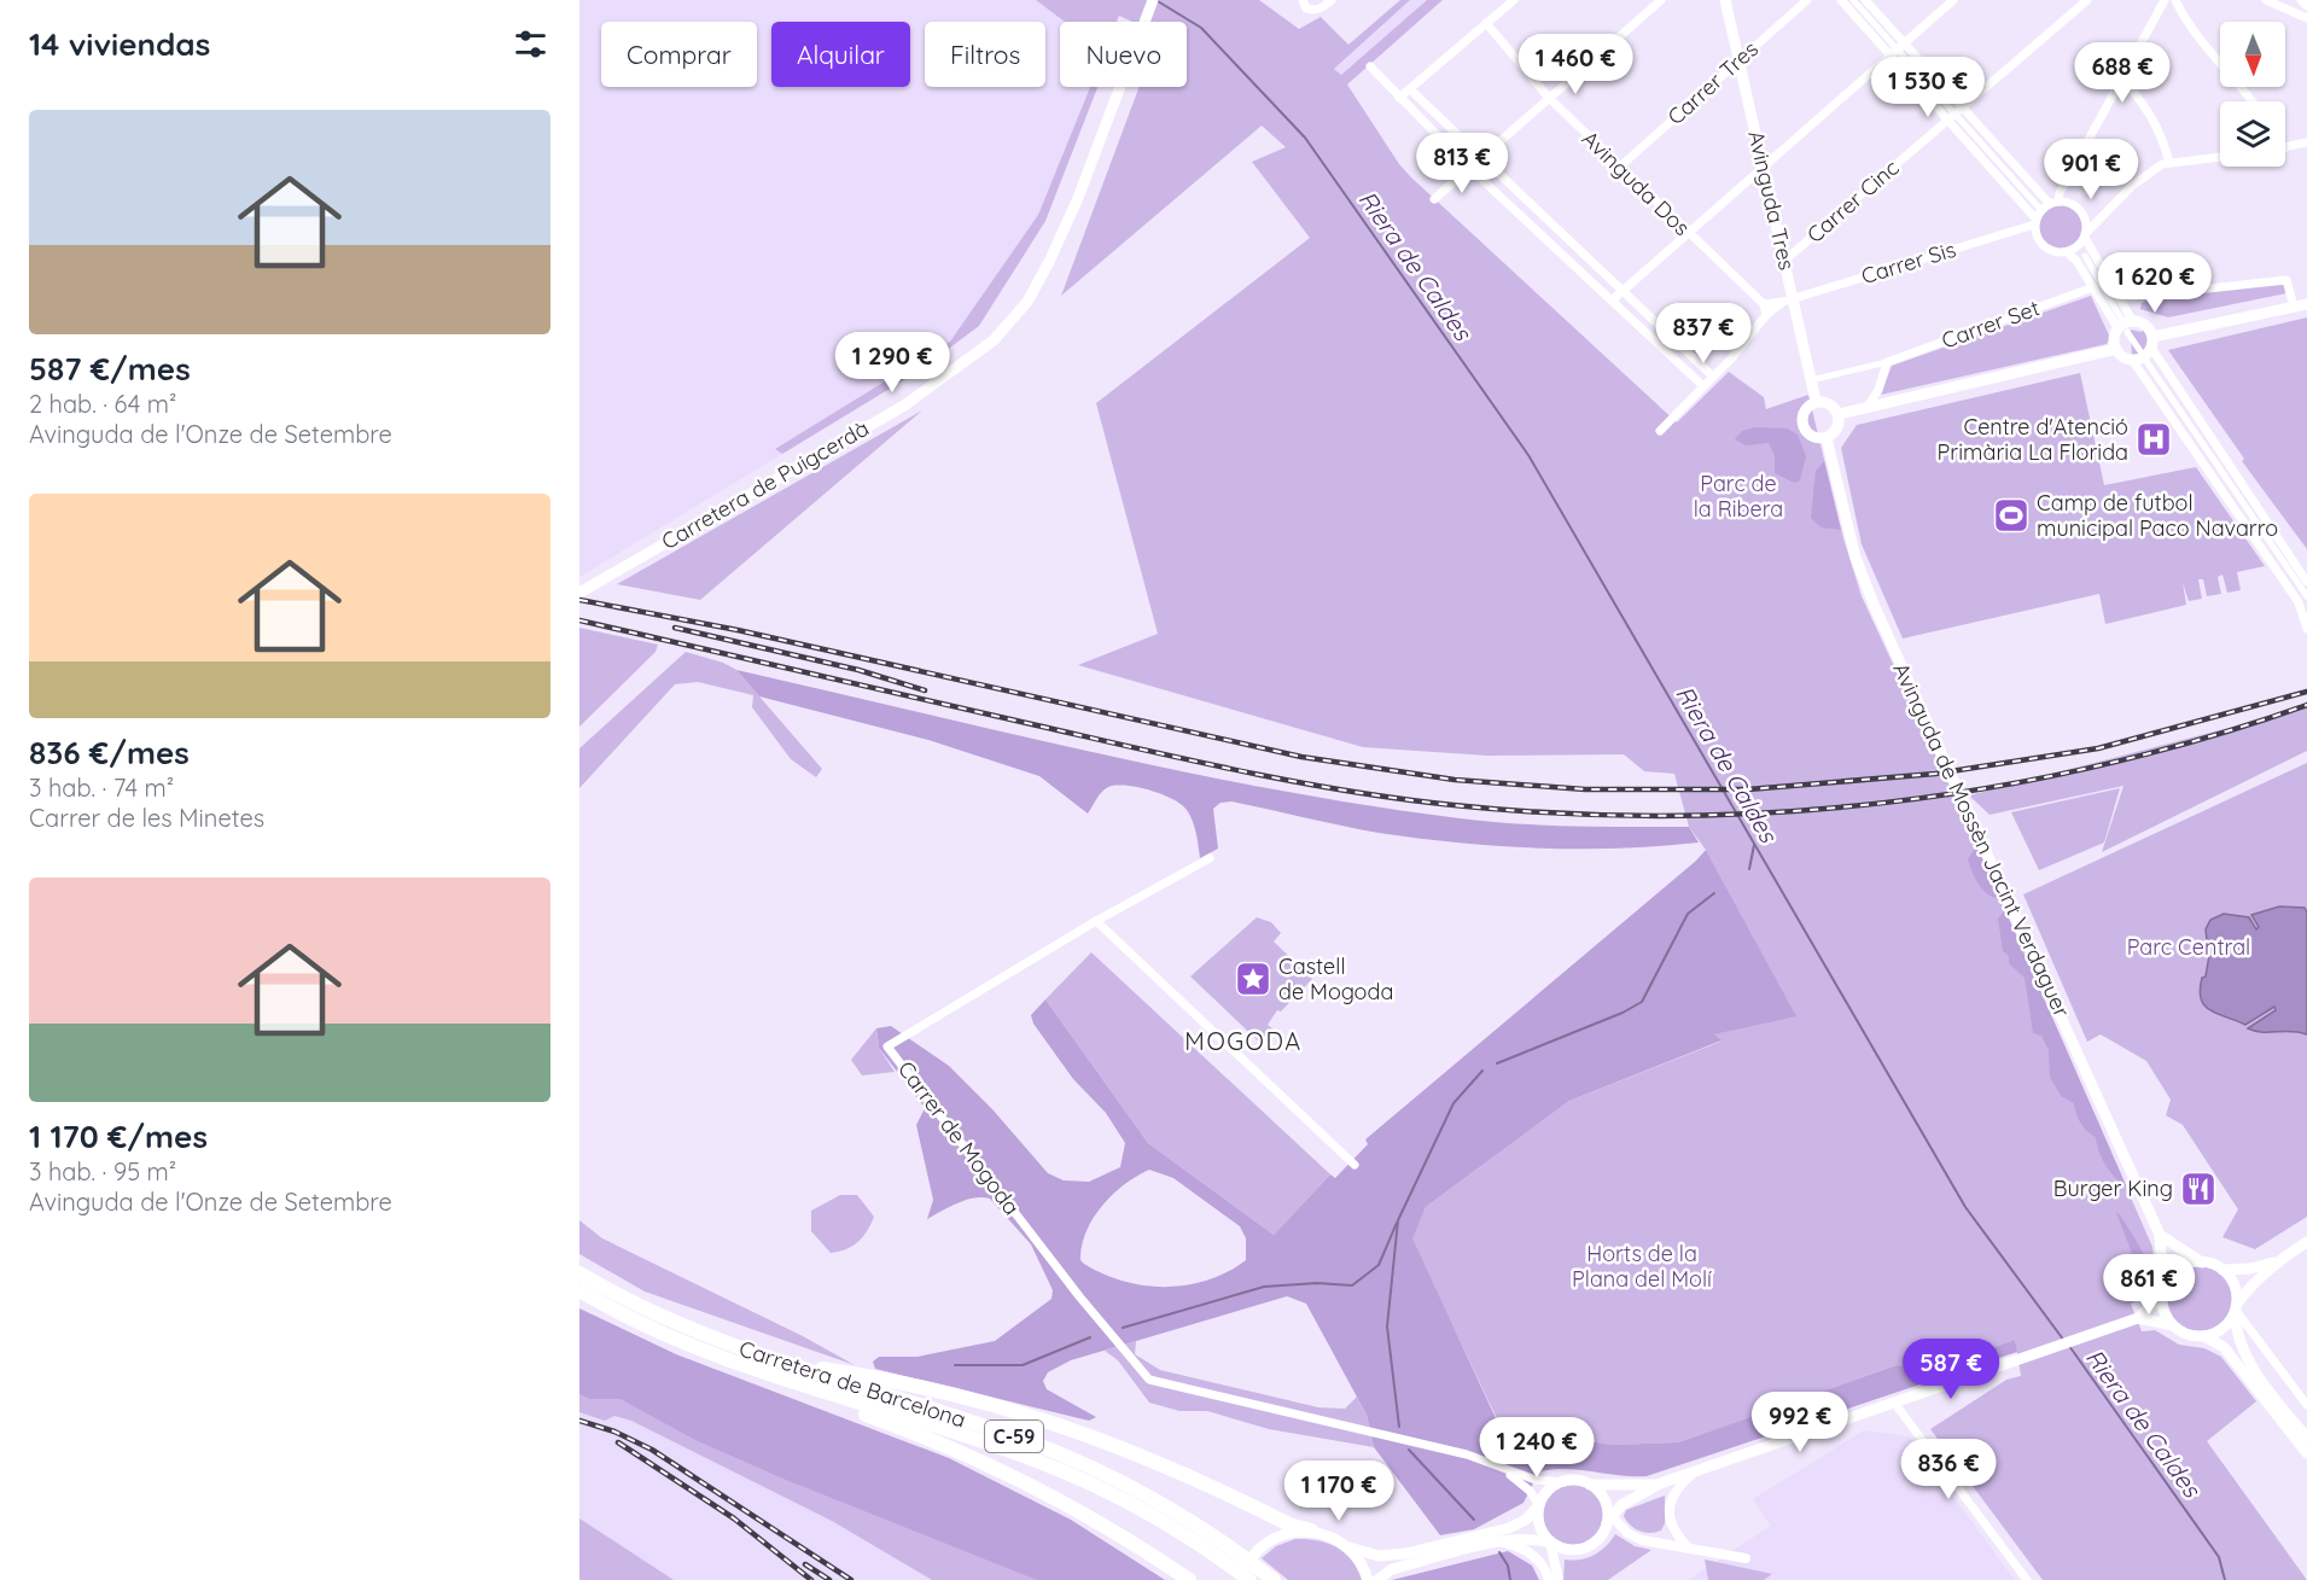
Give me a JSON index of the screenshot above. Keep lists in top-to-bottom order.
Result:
{
  "streets": {
    "highway": ["Carretera de Barcelona", "C-59"],
    "main road": ["Avinguda Tres", "Carretera de Puigcerdà", "Avinguda de Mossèn Jacint Verdaguer"],
    "street": [
      "Carrer Tres",
      "Avinguda Dos",
      "Carrer Cinc",
      "Carrer Sis",
      "Carrer Set",
      "Carrer de Mogoda"
    ]
  },
  "crossings": [
    ["Carrer Tres", "Avinguda Dos"],
    ["Carrer Tres", "Avinguda Tres"],
    ["Avinguda Tres", "Carrer Cinc"],
    ["Avinguda Tres", "Carrer Sis"],
    ["Avinguda Tres", "Carrer Set"],
    ["Avinguda Tres", "Avinguda de Mossèn Jacint Verdaguer"]
  ],
  "districts": ["MOGODA"],
  "water": ["Riera de Caldes"],
  "parks": ["Parc de la Ribera", "Parc Central", "Horts de la Plana del Molí"],
  "places": {
    "hospital": ["Centre d'Atenció Primària La Florida"],
    "sports": ["Camp de futbol municipal Paco Navarro"],
    "place": ["Castell de Mogoda"],
    "restaurant": ["Burger King"]
  },
  "north": "bottom",
  "page": {
    "heading": "14 viviendas",
    "chip": [
      "Comprar",
      "Alquilar",
      "Filtros",
      "Nuevo"
    ],
    "price": [
      "1 460 €",
      "688 €",
      "1 530 €",
      "813 €",
      "901 €",
      "1 620 €",
      "837 €",
      "1 290 €",
      "861 €",
      "587 €",
      "992 €",
      "1 240 €",
      "836 €",
      "1 170 €"
    ],
    "list": [
      {
        "name": "587 €/mes",
        "note": "2 hab. · 64 m² · Avinguda de l'Onze de Setembre"
      },
      {
        "name": "836 €/mes",
        "note": "3 hab. · 74 m² · Carrer de les Minetes"
      },
      {
        "name": "1 170 €/mes",
        "note": "3 hab. · 95 m² · Avinguda de l'Onze de Setembre"
      }
    ]
  }
}
